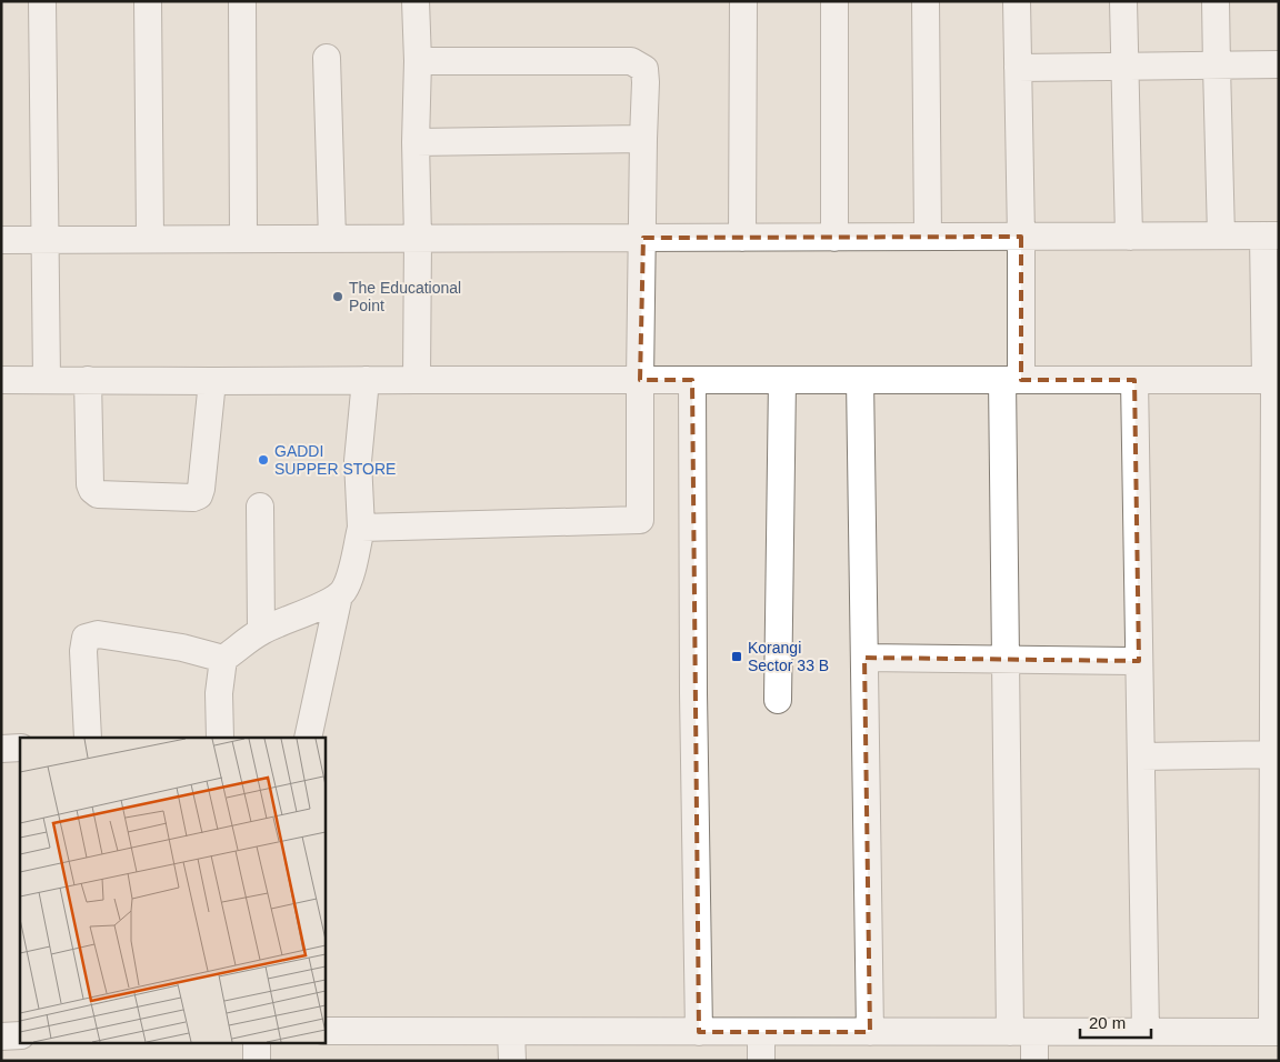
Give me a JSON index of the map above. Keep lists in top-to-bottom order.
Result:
{
  "places": {
    "other": ["The Educational Point", "GADDI SUPPER STORE"],
    "transit": ["Korangi Sector 33 B"]
  },
  "scale_bar": "20 m"
}
